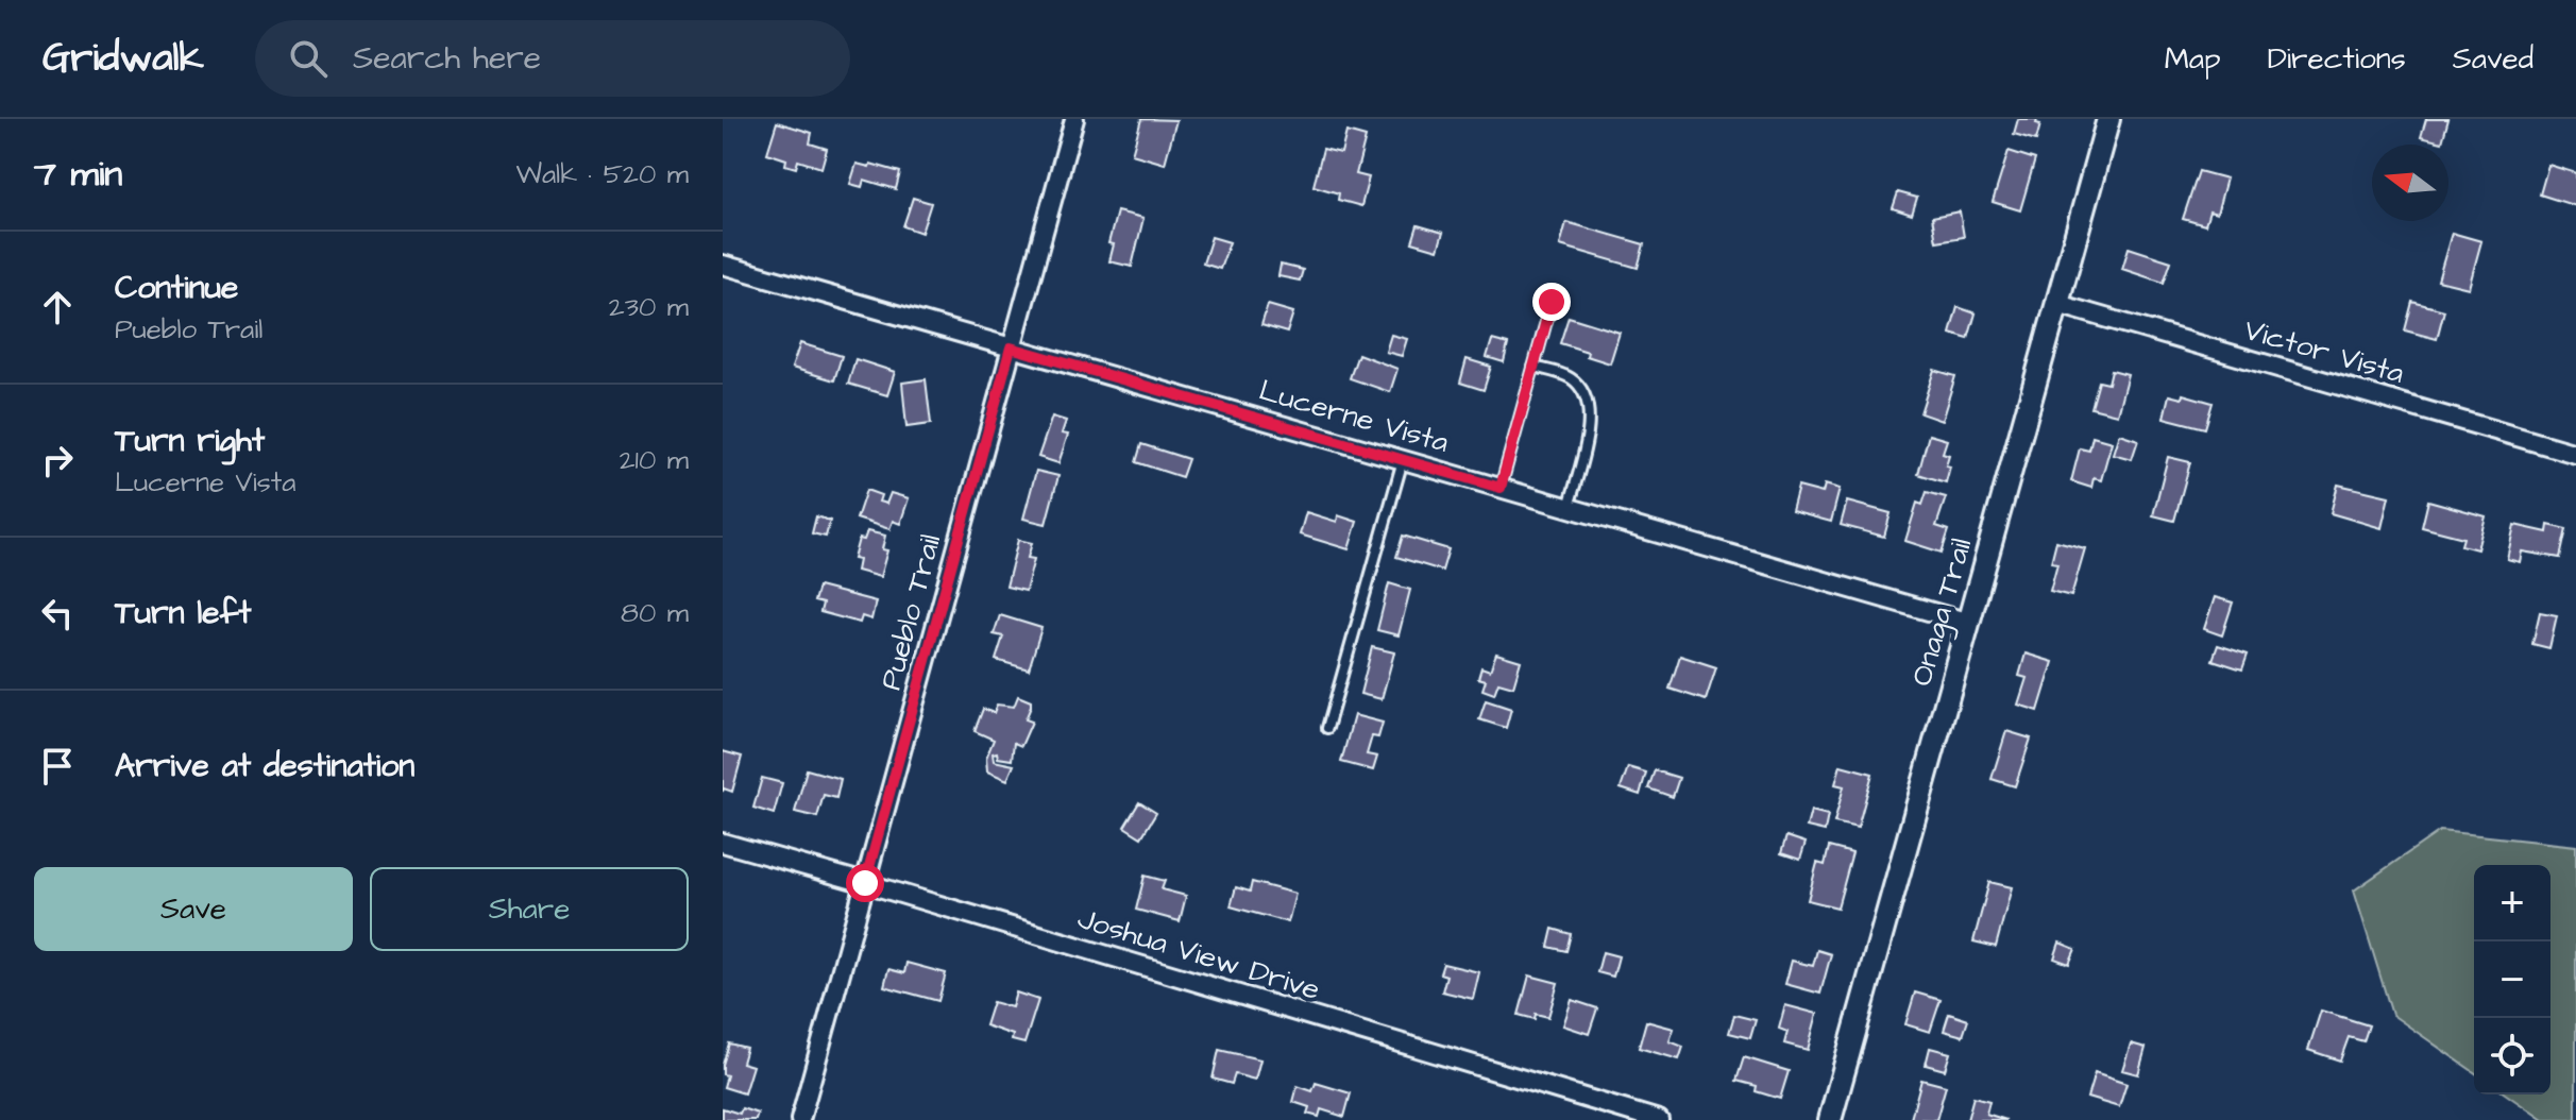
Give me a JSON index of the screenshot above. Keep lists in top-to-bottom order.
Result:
{
  "streets": {
    "street": [
      "Victor Vista",
      "Lucerne Vista",
      "Pueblo Trail",
      "Onaga Trail",
      "Joshua View Drive"
    ]
  },
  "crossings": [
    ["Victor Vista", "Onaga Trail"],
    ["Lucerne Vista", "Pueblo Trail"],
    ["Lucerne Vista", "Onaga Trail"],
    ["Pueblo Trail", "Joshua View Drive"]
  ],
  "north": "left",
  "page": {
    "header": "Gridwalk",
    "search": "Search here",
    "nav": ["Map", "Directions", "Saved"],
    "heading": ["7 min", "Walk · 520 m"],
    "list": [
      ["Continue", "Pueblo Trail", "230 m"],
      ["Turn right", "Lucerne Vista", "210 m"],
      ["Turn left", "80 m"],
      "Arrive at destination"
    ],
    "buttons": ["Save", "Share"],
    "map_buttons": ["+", "−"]
  }
}
